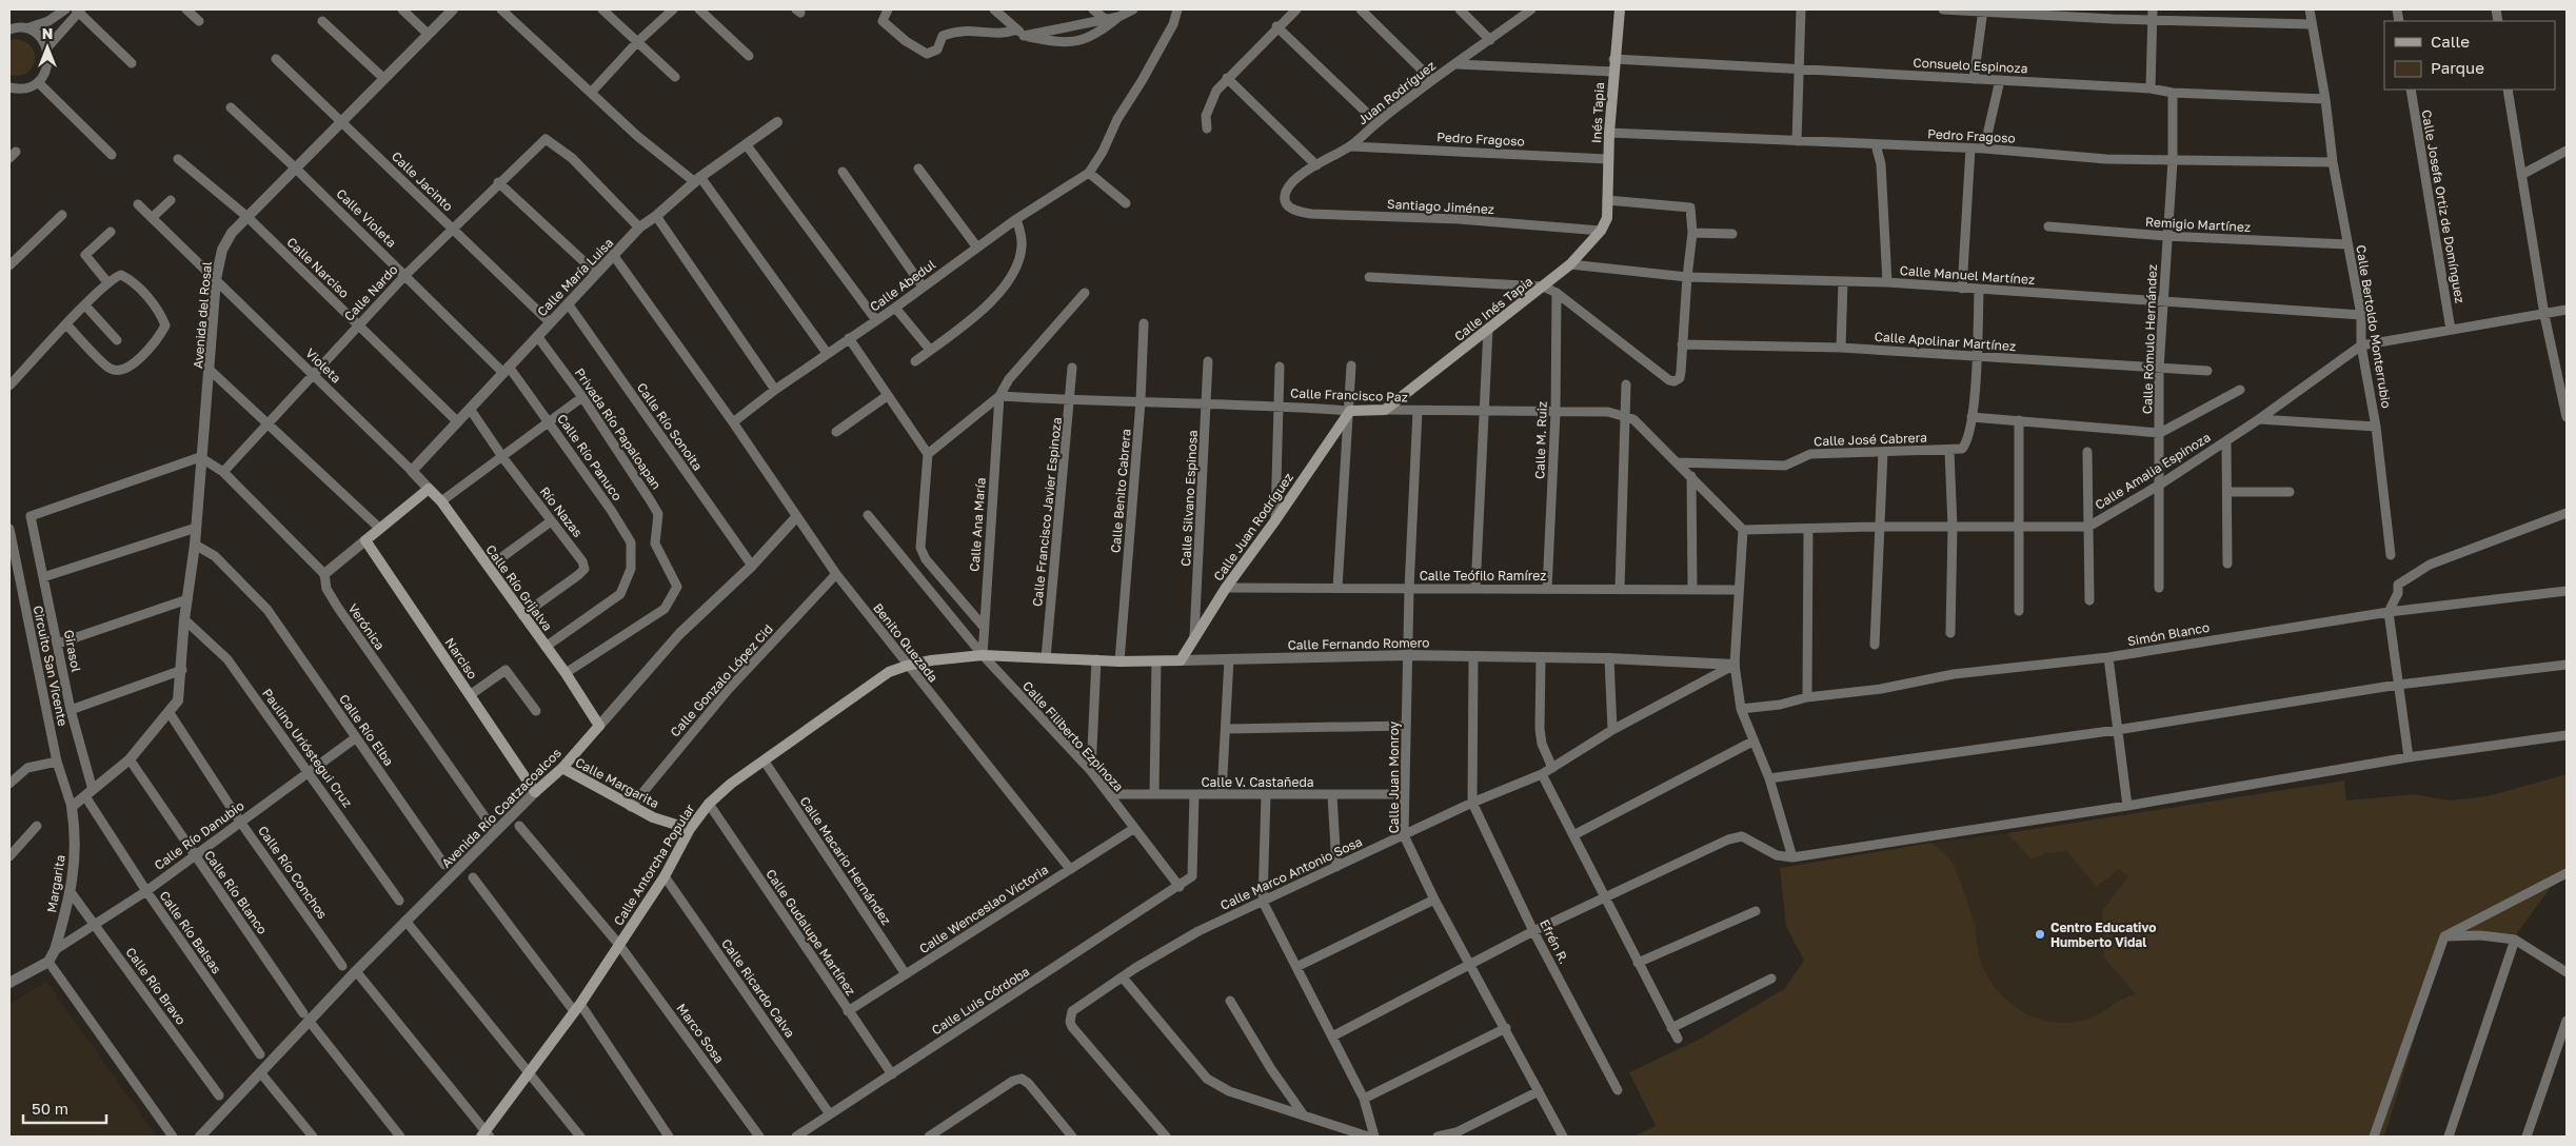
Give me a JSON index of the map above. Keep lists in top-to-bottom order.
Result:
{
  "streets": {
    "main road": [
      "Inés Tapia",
      "Calle Inés Tapia",
      "Calle Francisco Paz",
      "Calle Juan Rodríguez",
      "Calle Río Grijalva",
      "Calle Fernando Romero",
      "Narciso",
      "Calle Margarita",
      "Avenida Río Coatzacoalcos",
      "Calle Antorcha Popular"
    ],
    "street": [
      "Consuelo Espinoza",
      "Juan Rodríguez",
      "Pedro Fragoso",
      "Calle Jacinto",
      "Santiago Jiménez",
      "Calle Josefa Ortiz de Domínguez",
      "Calle Violeta",
      "Remigio Martínez",
      "Calle Narciso",
      "Calle Manuel Martínez",
      "Calle María Luisa",
      "Calle Abedul",
      "Calle Nardo",
      "Avenida del Rosal",
      "Calle Bertoldo Monterrubio",
      "Calle Rómulo Hernández",
      "Calle Apolinar Martínez",
      "Violeta",
      "Calle Río Sonoita",
      "Privada Río Papaloapan",
      "Calle José Cabrera",
      "Calle M. Ruiz",
      "Calle Río Panuco",
      "Calle Amalia Espinoza",
      "Calle Benito Cabrera",
      "Calle Silvano Espinosa",
      "Río Nazas",
      "Calle Francisco Javier Espinoza",
      "Calle Ana María",
      "Calle Teófilo Ramírez",
      "Verónica",
      "Simón Blanco",
      "Benito Quezada",
      "Girasol",
      "Circuito San Vicente",
      "Calle Gonzalo López Cid",
      "Calle Río Elba",
      "Calle Filiberto Ezpinoza",
      "Paulino Urióstegui Cruz",
      "Calle Juan Monroy",
      "Calle V. Castañeda",
      "Calle Río Danubio",
      "Calle Macario Hernández",
      "Calle Río Conchos",
      "Calle Marco Antonio Sosa",
      "Margarita",
      "Calle Río Blanco",
      "Calle Wenceslao Victoria",
      "Calle Río Balsas",
      "Calle Gudalupe Martínez",
      "Efrén R.",
      "Calle Río Bravo",
      "Calle Ricardo Calva",
      "Calle Luis Córdoba",
      "Marco Sosa"
    ]
  },
  "crossings": [
    ["Consuelo Espinoza", "Inés Tapia"],
    ["Consuelo Espinoza", "Calle Bertoldo Monterrubio"],
    ["Consuelo Espinoza", "Calle Rómulo Hernández"],
    ["Juan Rodríguez", "Pedro Fragoso"],
    ["Juan Rodríguez", "Santiago Jiménez"],
    ["Inés Tapia", "Pedro Fragoso"],
    ["Inés Tapia", "Calle Inés Tapia"],
    ["Pedro Fragoso", "Calle Bertoldo Monterrubio"],
    ["Pedro Fragoso", "Calle Rómulo Hernández"],
    ["Calle Jacinto", "Calle María Luisa"],
    ["Calle Jacinto", "Calle Nardo"],
    ["Calle Jacinto", "Avenida del Rosal"],
    ["Santiago Jiménez", "Calle Inés Tapia"],
    ["Calle Josefa Ortiz de Domínguez", "Calle Amalia Espinoza"],
    ["Calle Violeta", "Calle María Luisa"],
    ["Calle Violeta", "Calle Nardo"],
    ["Calle Violeta", "Avenida del Rosal"],
    ["Calle Violeta", "Calle Río Panuco"],
    ["Remigio Martínez", "Calle Bertoldo Monterrubio"],
    ["Remigio Martínez", "Calle Rómulo Hernández"],
    ["Calle Narciso", "Calle María Luisa"],
    ["Calle Narciso", "Calle Nardo"],
    ["Calle Narciso", "Avenida del Rosal"],
    ["Calle Manuel Martínez", "Calle Inés Tapia"],
    ["Calle Manuel Martínez", "Calle Bertoldo Monterrubio"],
    ["Calle Manuel Martínez", "Calle Rómulo Hernández"],
    ["Calle María Luisa", "Calle Nardo"],
    ["Calle María Luisa", "Violeta"],
    ["Calle María Luisa", "Calle Río Sonoita"],
    ["Calle María Luisa", "Privada Río Papaloapan"],
    ["Calle María Luisa", "Calle Río Panuco"],
    ["Calle María Luisa", "Río Nazas"],
    ["Calle María Luisa", "Calle Río Grijalva"],
    ["Calle María Luisa", "Benito Quezada"],
    ["Calle Abedul", "Benito Quezada"],
    ["Calle Nardo", "Violeta"],
    ["Calle Nardo", "Verónica"],
    ["Calle Inés Tapia", "Calle Francisco Paz"],
    ["Avenida del Rosal", "Violeta"],
    ["Avenida del Rosal", "Verónica"],
    ["Avenida del Rosal", "Girasol"],
    ["Avenida del Rosal", "Circuito San Vicente"],
    ["Avenida del Rosal", "Calle Río Elba"],
    ["Avenida del Rosal", "Paulino Urióstegui Cruz"],
    ["Avenida del Rosal", "Calle Río Conchos"],
    ["Avenida del Rosal", "Margarita"],
    ["Avenida del Rosal", "Calle Río Blanco"],
    ["Avenida del Rosal", "Calle Río Balsas"],
    ["Calle Bertoldo Monterrubio", "Calle Amalia Espinoza"],
    ["Calle Rómulo Hernández", "Calle Apolinar Martínez"],
    ["Calle Rómulo Hernández", "Calle Amalia Espinoza"],
    ["Violeta", "Calle Río Grijalva"],
    ["Calle Francisco Paz", "Calle José Cabrera"],
    ["Calle Francisco Paz", "Calle M. Ruiz"],
    ["Calle Francisco Paz", "Calle Amalia Espinoza"],
    ["Calle Francisco Paz", "Calle Benito Cabrera"],
    ["Calle Francisco Paz", "Calle Silvano Espinosa"],
    ["Calle Francisco Paz", "Calle Francisco Javier Espinoza"],
    ["Calle Francisco Paz", "Calle Ana María"],
    ["Calle Francisco Paz", "Calle Juan Rodríguez"],
    ["Calle Francisco Paz", "Calle Juan Monroy"],
    ["Calle Río Sonoita", "Avenida Río Coatzacoalcos"],
    ["Privada Río Papaloapan", "Calle Río Grijalva"],
    ["Calle M. Ruiz", "Calle Teófilo Ramírez"],
    ["Calle Río Panuco", "Calle Río Grijalva"],
    ["Calle Benito Cabrera", "Calle Fernando Romero"],
    ["Calle Silvano Espinosa", "Calle Juan Rodríguez"],
    ["Río Nazas", "Calle Río Grijalva"],
    ["Calle Francisco Javier Espinoza", "Calle Fernando Romero"],
    ["Calle Ana María", "Calle Fernando Romero"],
    ["Calle Ana María", "Calle Filiberto Ezpinoza"],
    ["Calle Juan Rodríguez", "Calle Teófilo Ramírez"],
    ["Calle Juan Rodríguez", "Calle Fernando Romero"],
    ["Calle Teófilo Ramírez", "Calle Juan Monroy"],
    ["Calle Río Grijalva", "Avenida Río Coatzacoalcos"],
    ["Verónica", "Girasol"],
    ["Verónica", "Avenida Río Coatzacoalcos"],
    ["Benito Quezada", "Calle Fernando Romero"],
    ["Benito Quezada", "Calle Gonzalo López Cid"],
    ["Benito Quezada", "Avenida Río Coatzacoalcos"],
    ["Benito Quezada", "Calle Antorcha Popular"],
    ["Benito Quezada", "Calle Wenceslao Victoria"],
    ["Calle Fernando Romero", "Calle Filiberto Ezpinoza"],
    ["Calle Fernando Romero", "Calle Juan Monroy"],
    ["Calle Fernando Romero", "Calle Antorcha Popular"],
    ["Girasol", "Calle Río Balsas"],
    ["Narciso", "Avenida Río Coatzacoalcos"],
    ["Circuito San Vicente", "Margarita"],
    ["Calle Gonzalo López Cid", "Calle Margarita"],
    ["Calle Río Elba", "Calle Río Danubio"],
    ["Calle Filiberto Ezpinoza", "Calle V. Castañeda"],
    ["Calle Filiberto Ezpinoza", "Calle Wenceslao Victoria"],
    ["Calle Filiberto Ezpinoza", "Calle Luis Córdoba"],
    ["Paulino Urióstegui Cruz", "Calle Río Danubio"],
    ["Calle Juan Monroy", "Calle V. Castañeda"],
    ["Calle Juan Monroy", "Calle Marco Antonio Sosa"],
    ["Calle Margarita", "Avenida Río Coatzacoalcos"],
    ["Calle Margarita", "Calle Antorcha Popular"],
    ["Avenida Río Coatzacoalcos", "Calle Río Blanco"],
    ["Calle Río Danubio", "Calle Río Conchos"],
    ["Calle Río Danubio", "Margarita"],
    ["Calle Río Danubio", "Calle Río Blanco"],
    ["Calle Río Danubio", "Calle Río Balsas"],
    ["Calle Río Danubio", "Calle Río Bravo"],
    ["Calle Macario Hernández", "Calle Antorcha Popular"],
    ["Calle Macario Hernández", "Calle Wenceslao Victoria"],
    ["Calle Antorcha Popular", "Calle Gudalupe Martínez"],
    ["Calle Antorcha Popular", "Calle Ricardo Calva"],
    ["Calle Antorcha Popular", "Marco Sosa"],
    ["Calle Marco Antonio Sosa", "Efrén R."],
    ["Margarita", "Calle Río Bravo"],
    ["Calle Wenceslao Victoria", "Calle Gudalupe Martínez"],
    ["Calle Gudalupe Martínez", "Calle Luis Córdoba"],
    ["Calle Ricardo Calva", "Calle Luis Córdoba"]
  ],
  "places": ["Centro Educativo Humberto Vidal"],
  "legend": ["Calle", "Parque"],
  "scale_bar": "50 m",
  "north": "top"
}
